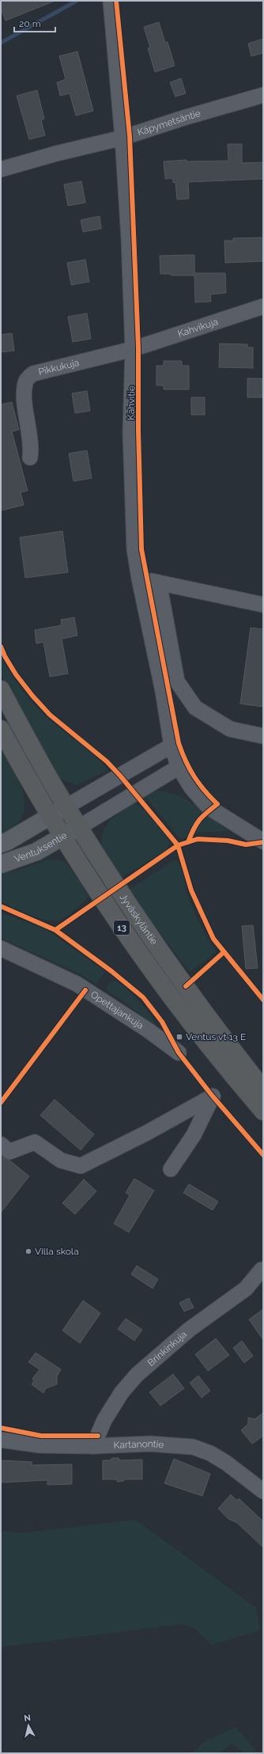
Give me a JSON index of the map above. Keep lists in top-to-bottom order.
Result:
{
  "streets": {
    "highway": ["Jyväskyläntie", "13"],
    "main road": ["Ventuksentie"],
    "street": [
      "Käpymetsäntie",
      "Kahvikuja",
      "Pikkukuja",
      "Kahvitie",
      "Opettajankuja",
      "Brinkinkuja",
      "Kartanontie"
    ]
  },
  "crossings": [
    ["Käpymetsäntie", "Kahvitie"],
    ["Kahvikuja", "Pikkukuja"],
    ["Kahvikuja", "Kahvitie"],
    ["Pikkukuja", "Kahvitie"],
    ["Ventuksentie", "Jyväskyläntie"],
    ["Brinkinkuja", "Kartanontie"]
  ],
  "places": {
    "transit": ["Ventus vt 13 E"],
    "other": ["Villa skola"]
  },
  "scale_bar": "20 m",
  "north": "top"
}
